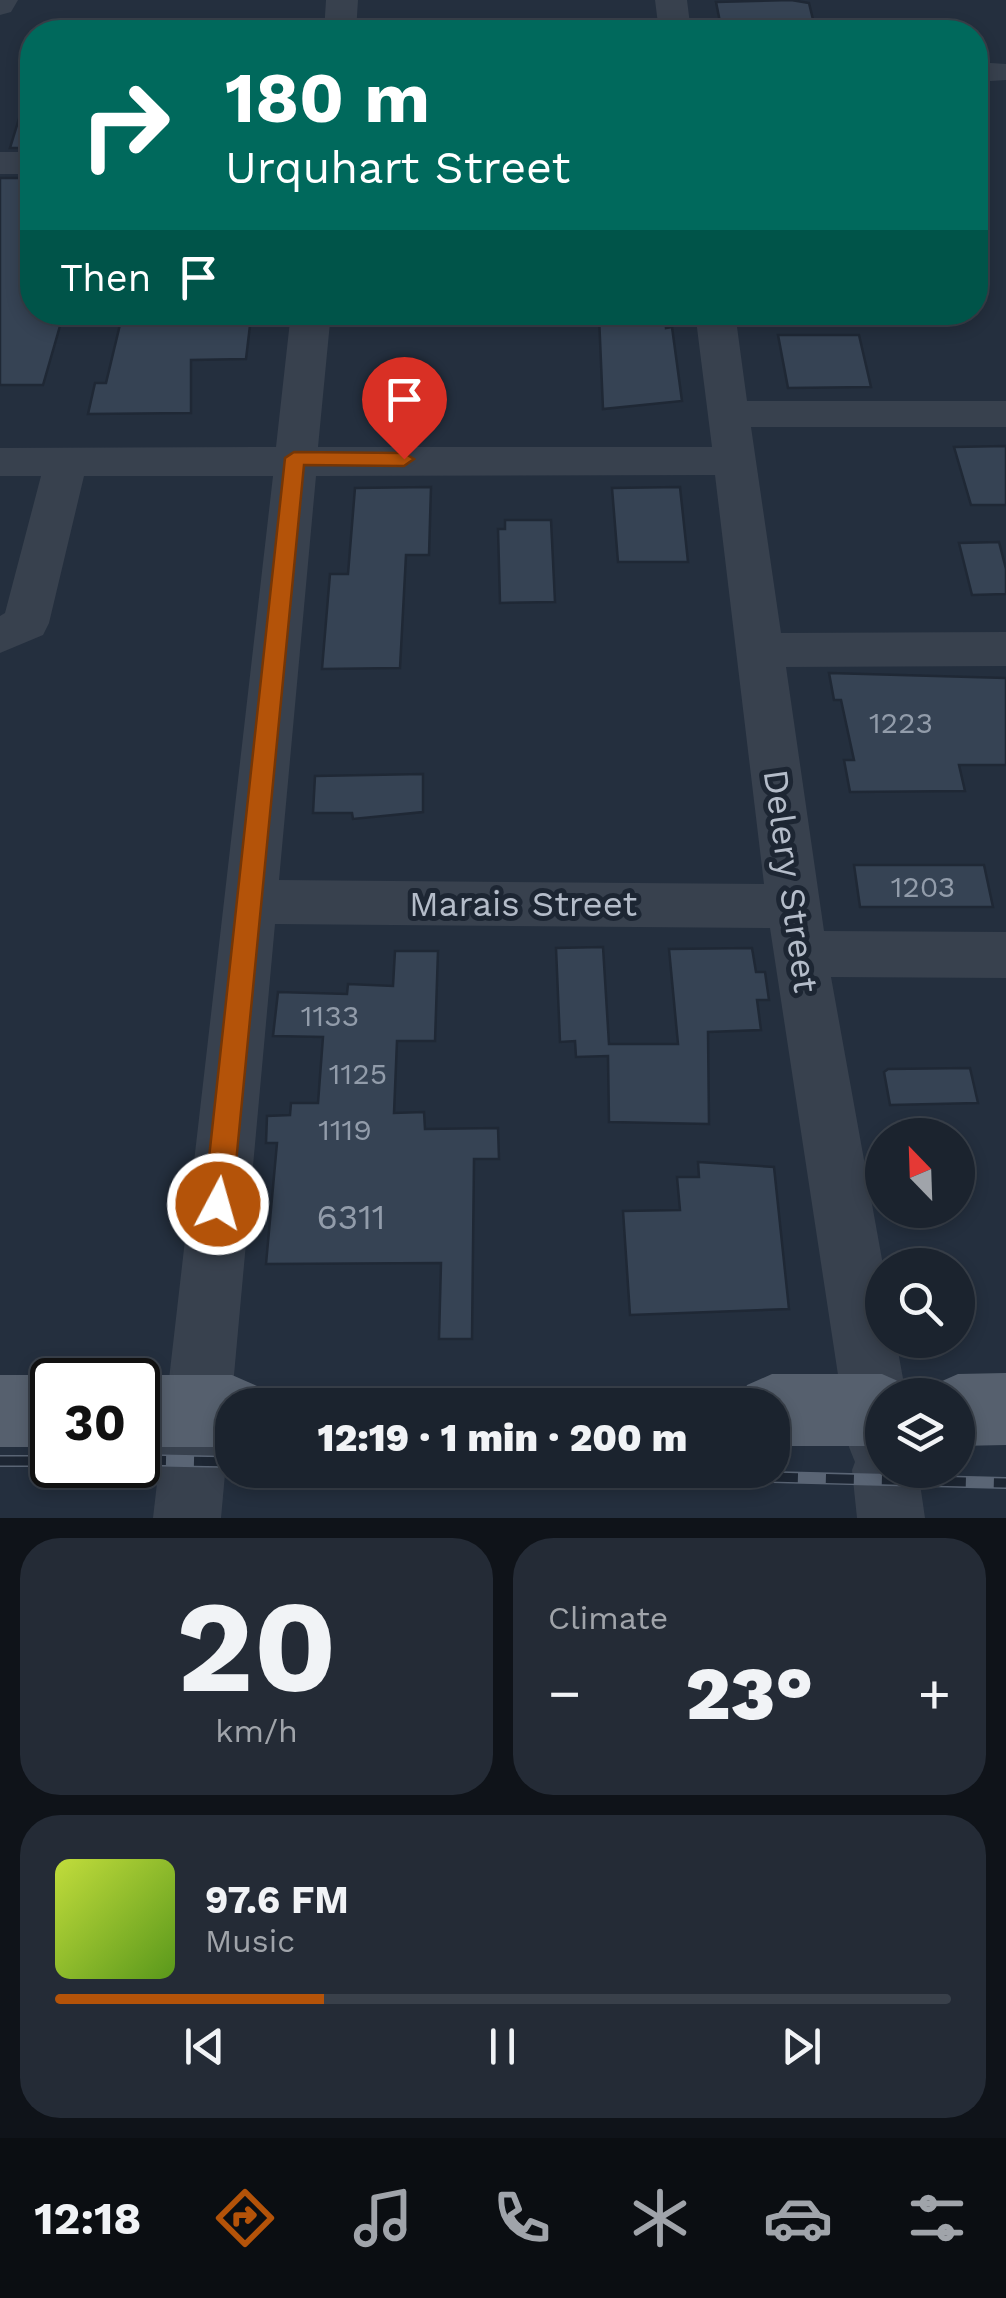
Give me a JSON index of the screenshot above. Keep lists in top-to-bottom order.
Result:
{
  "streets": {
    "street": ["Delery Street", "Marais Street"]
  },
  "crossings": [
    ["Delery Street", "Marais Street"]
  ],
  "house_numbers": [
    "1223",
    "1203",
    "1133",
    "1125",
    "1119",
    "6311"
  ],
  "north": "top left",
  "page": {
    "turn": ["180 m", "Urquhart Street"],
    "then": "Then",
    "limit": "30",
    "trip": "12:19 · 1 min · 200 m",
    "tile": [
      ["20", "km/h"],
      "Climate"
    ],
    "heat": ["−", "23°", "+"],
    "song": ["97.6 FM", "Music"],
    "tabs": "12:18"
  }
}
